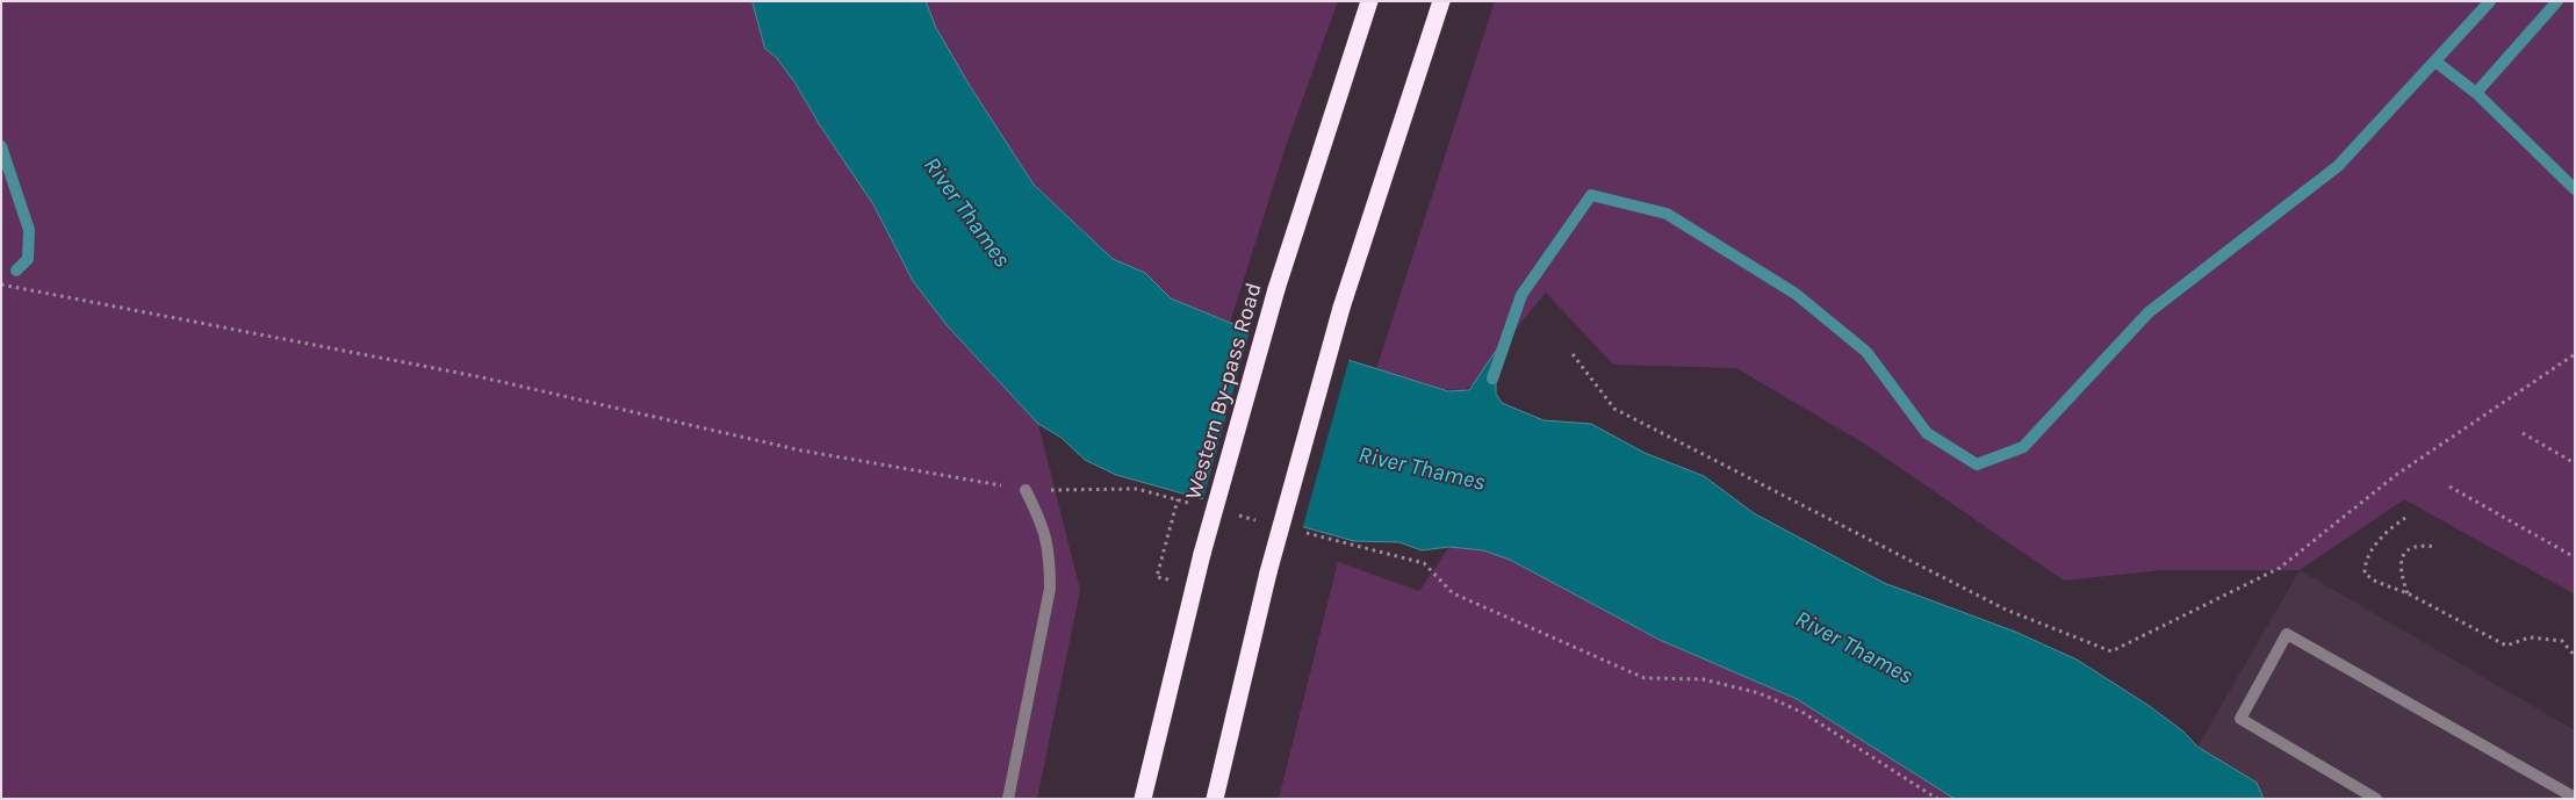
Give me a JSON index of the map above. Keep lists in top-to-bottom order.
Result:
{
  "streets": {
    "highway": ["Western By-pass Road"]
  },
  "water": ["River Thames"]
}
